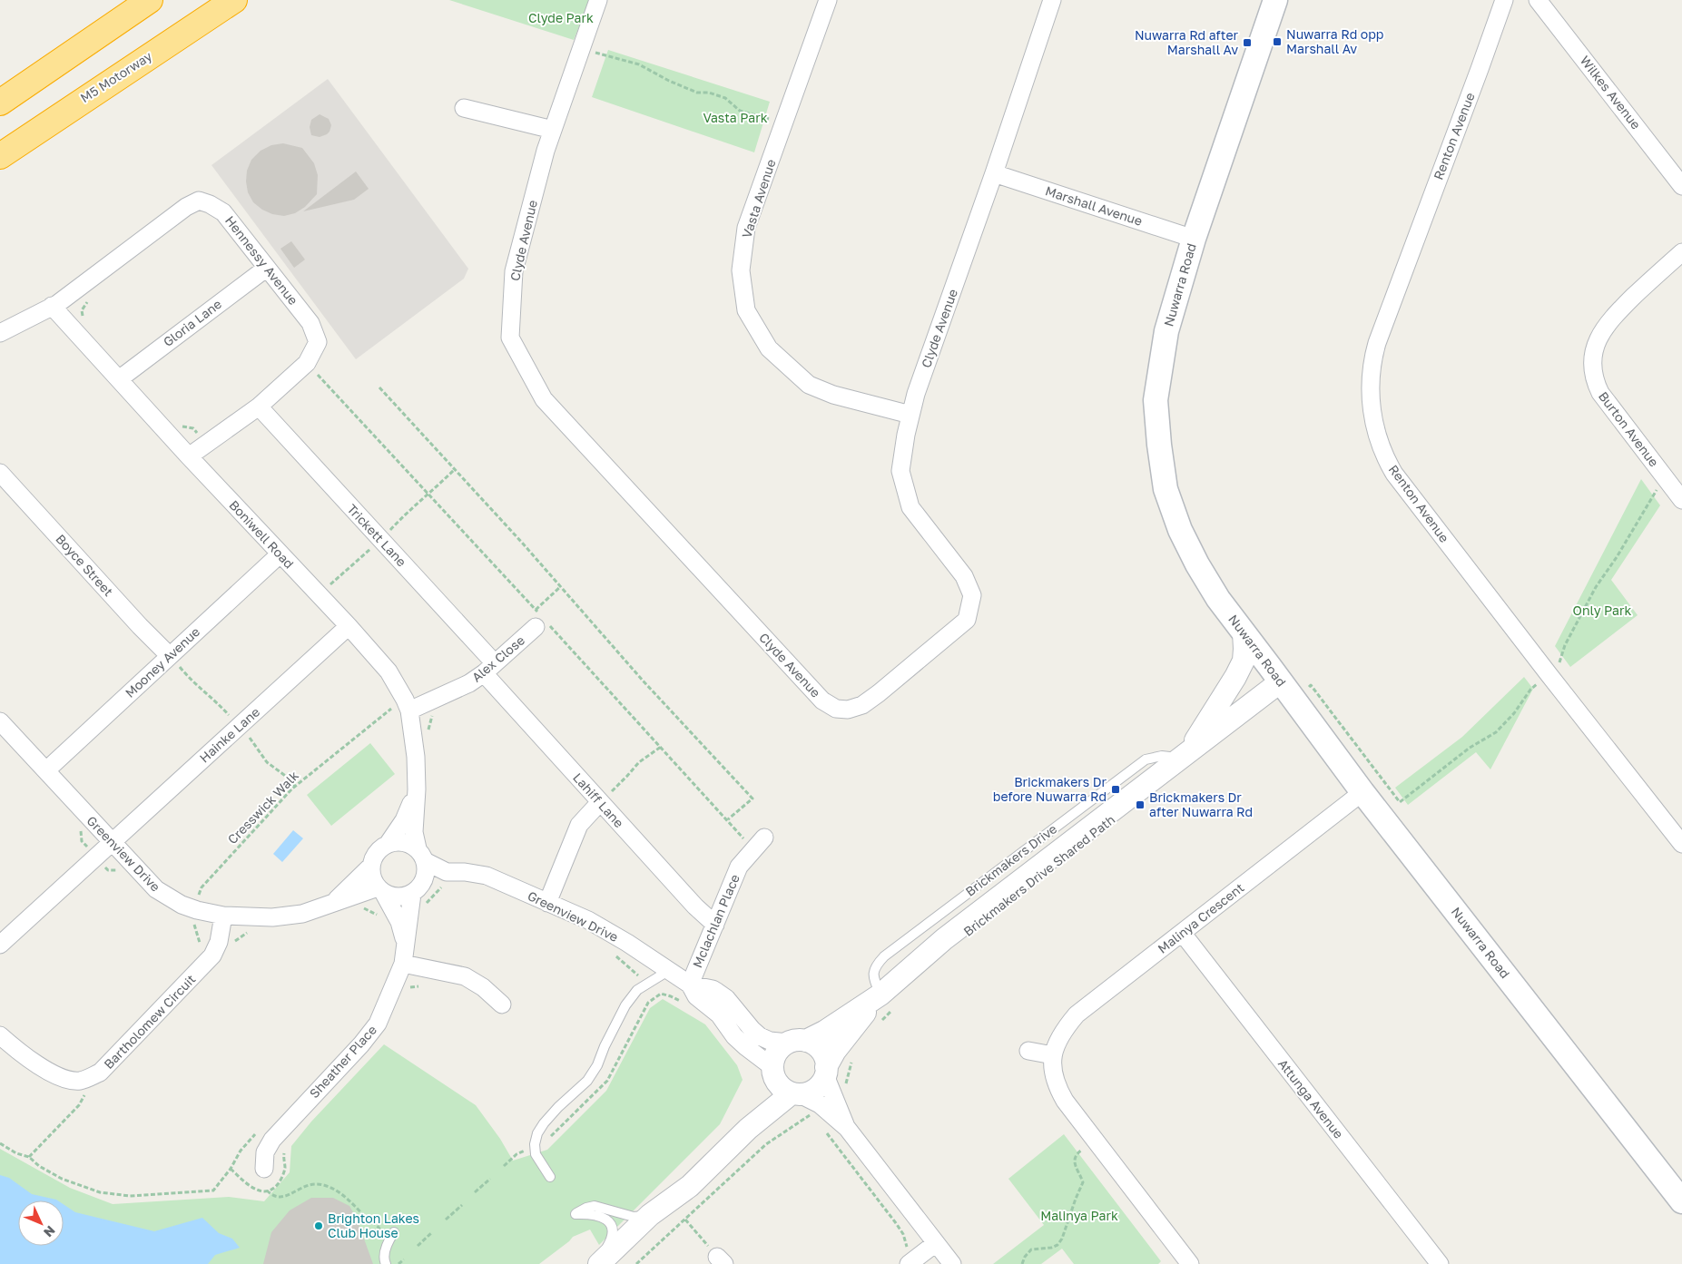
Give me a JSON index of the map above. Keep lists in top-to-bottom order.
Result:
{
  "streets": {
    "highway": ["M5 Motorway"],
    "main road": ["Nuwarra Road"],
    "street": [
      "Wilkes Avenue",
      "Renton Avenue",
      "Vasta Avenue",
      "Marshall Avenue",
      "Clyde Avenue",
      "Hennessy Avenue",
      "Gloria Lane",
      "Burton Avenue",
      "Boniwell Road",
      "Trickett Lane",
      "Boyce Street",
      "Alex Close",
      "Mooney Avenue",
      "Hainke Lane",
      "Lahiff Lane",
      "Greenview Drive",
      "Brickmakers Drive",
      "Malinya Crescent",
      "Mclachlan Place",
      "Bartholomew Circuit",
      "Sheather Place",
      "Attunga Avenue"
    ],
    "path": ["Cresswick Walk"]
  },
  "crossings": [
    ["Vasta Avenue", "Clyde Avenue"],
    ["Marshall Avenue", "Clyde Avenue"],
    ["Marshall Avenue", "Nuwarra Road"],
    ["Hennessy Avenue", "Gloria Lane"],
    ["Hennessy Avenue", "Boniwell Road"],
    ["Hennessy Avenue", "Trickett Lane"],
    ["Nuwarra Road", "Brickmakers Drive"],
    ["Nuwarra Road", "Malinya Crescent"],
    ["Gloria Lane", "Boniwell Road"],
    ["Boniwell Road", "Alex Close"],
    ["Boniwell Road", "Mooney Avenue"],
    ["Boniwell Road", "Hainke Lane"],
    ["Boniwell Road", "Cresswick Walk"],
    ["Boniwell Road", "Greenview Drive"],
    ["Boniwell Road", "Sheather Place"],
    ["Trickett Lane", "Alex Close"],
    ["Trickett Lane", "Lahiff Lane"],
    ["Boyce Street", "Mooney Avenue"],
    ["Alex Close", "Lahiff Lane"],
    ["Alex Close", "Cresswick Walk"],
    ["Mooney Avenue", "Greenview Drive"],
    ["Hainke Lane", "Greenview Drive"],
    ["Lahiff Lane", "Mclachlan Place"],
    ["Cresswick Walk", "Greenview Drive"],
    ["Greenview Drive", "Brickmakers Drive"],
    ["Greenview Drive", "Mclachlan Place"],
    ["Greenview Drive", "Bartholomew Circuit"],
    ["Greenview Drive", "Sheather Place"],
    ["Malinya Crescent", "Attunga Avenue"]
  ],
  "parks": [
    "Clyde Park",
    "Vasta Park",
    "Only Park",
    "Malinya Park"
  ],
  "places": {
    "transit": [
      "Nuwarra Rd opp Marshall Av",
      "Nuwarra Rd after Marshall Av",
      "Brickmakers Dr before Nuwarra Rd",
      "Brickmakers Dr after Nuwarra Rd"
    ],
    "other": ["Brighton Lakes Club House"]
  },
  "north": "bottom right"
}
